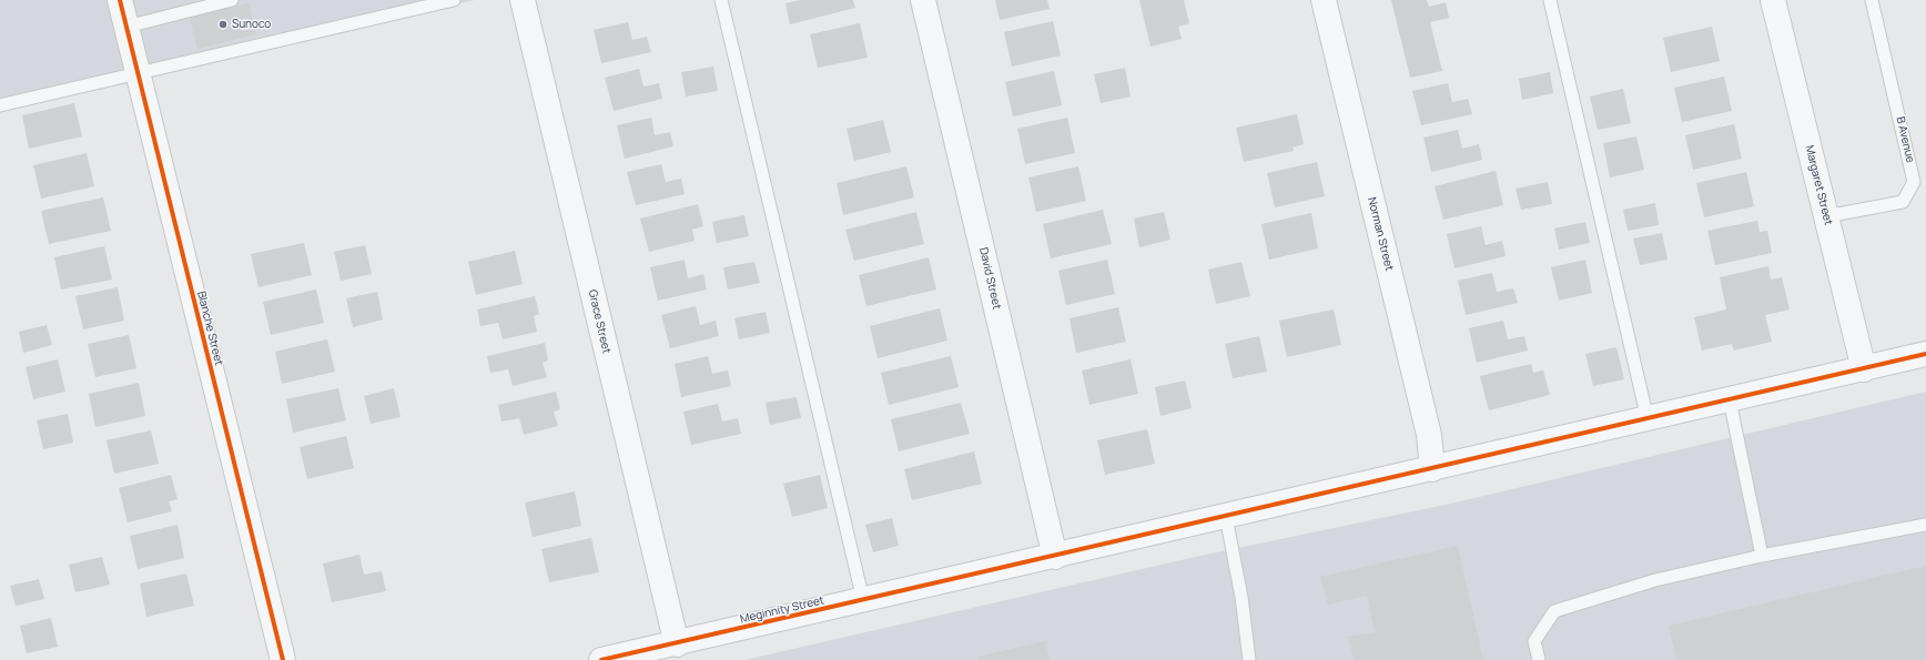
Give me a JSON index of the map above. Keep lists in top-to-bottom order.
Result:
{
  "streets": {
    "street": [
      "Margaret Street",
      "Norman Street",
      "David Street",
      "Grace Street",
      "Blanche Street",
      "Meginnity Street"
    ],
    "lane": ["B Avenue"]
  },
  "crossings": [
    ["B Avenue", "Margaret Street"],
    ["Margaret Street", "Meginnity Street"],
    ["Norman Street", "Meginnity Street"],
    ["David Street", "Meginnity Street"],
    ["Grace Street", "Meginnity Street"]
  ],
  "places": ["Sunoco"]
}
